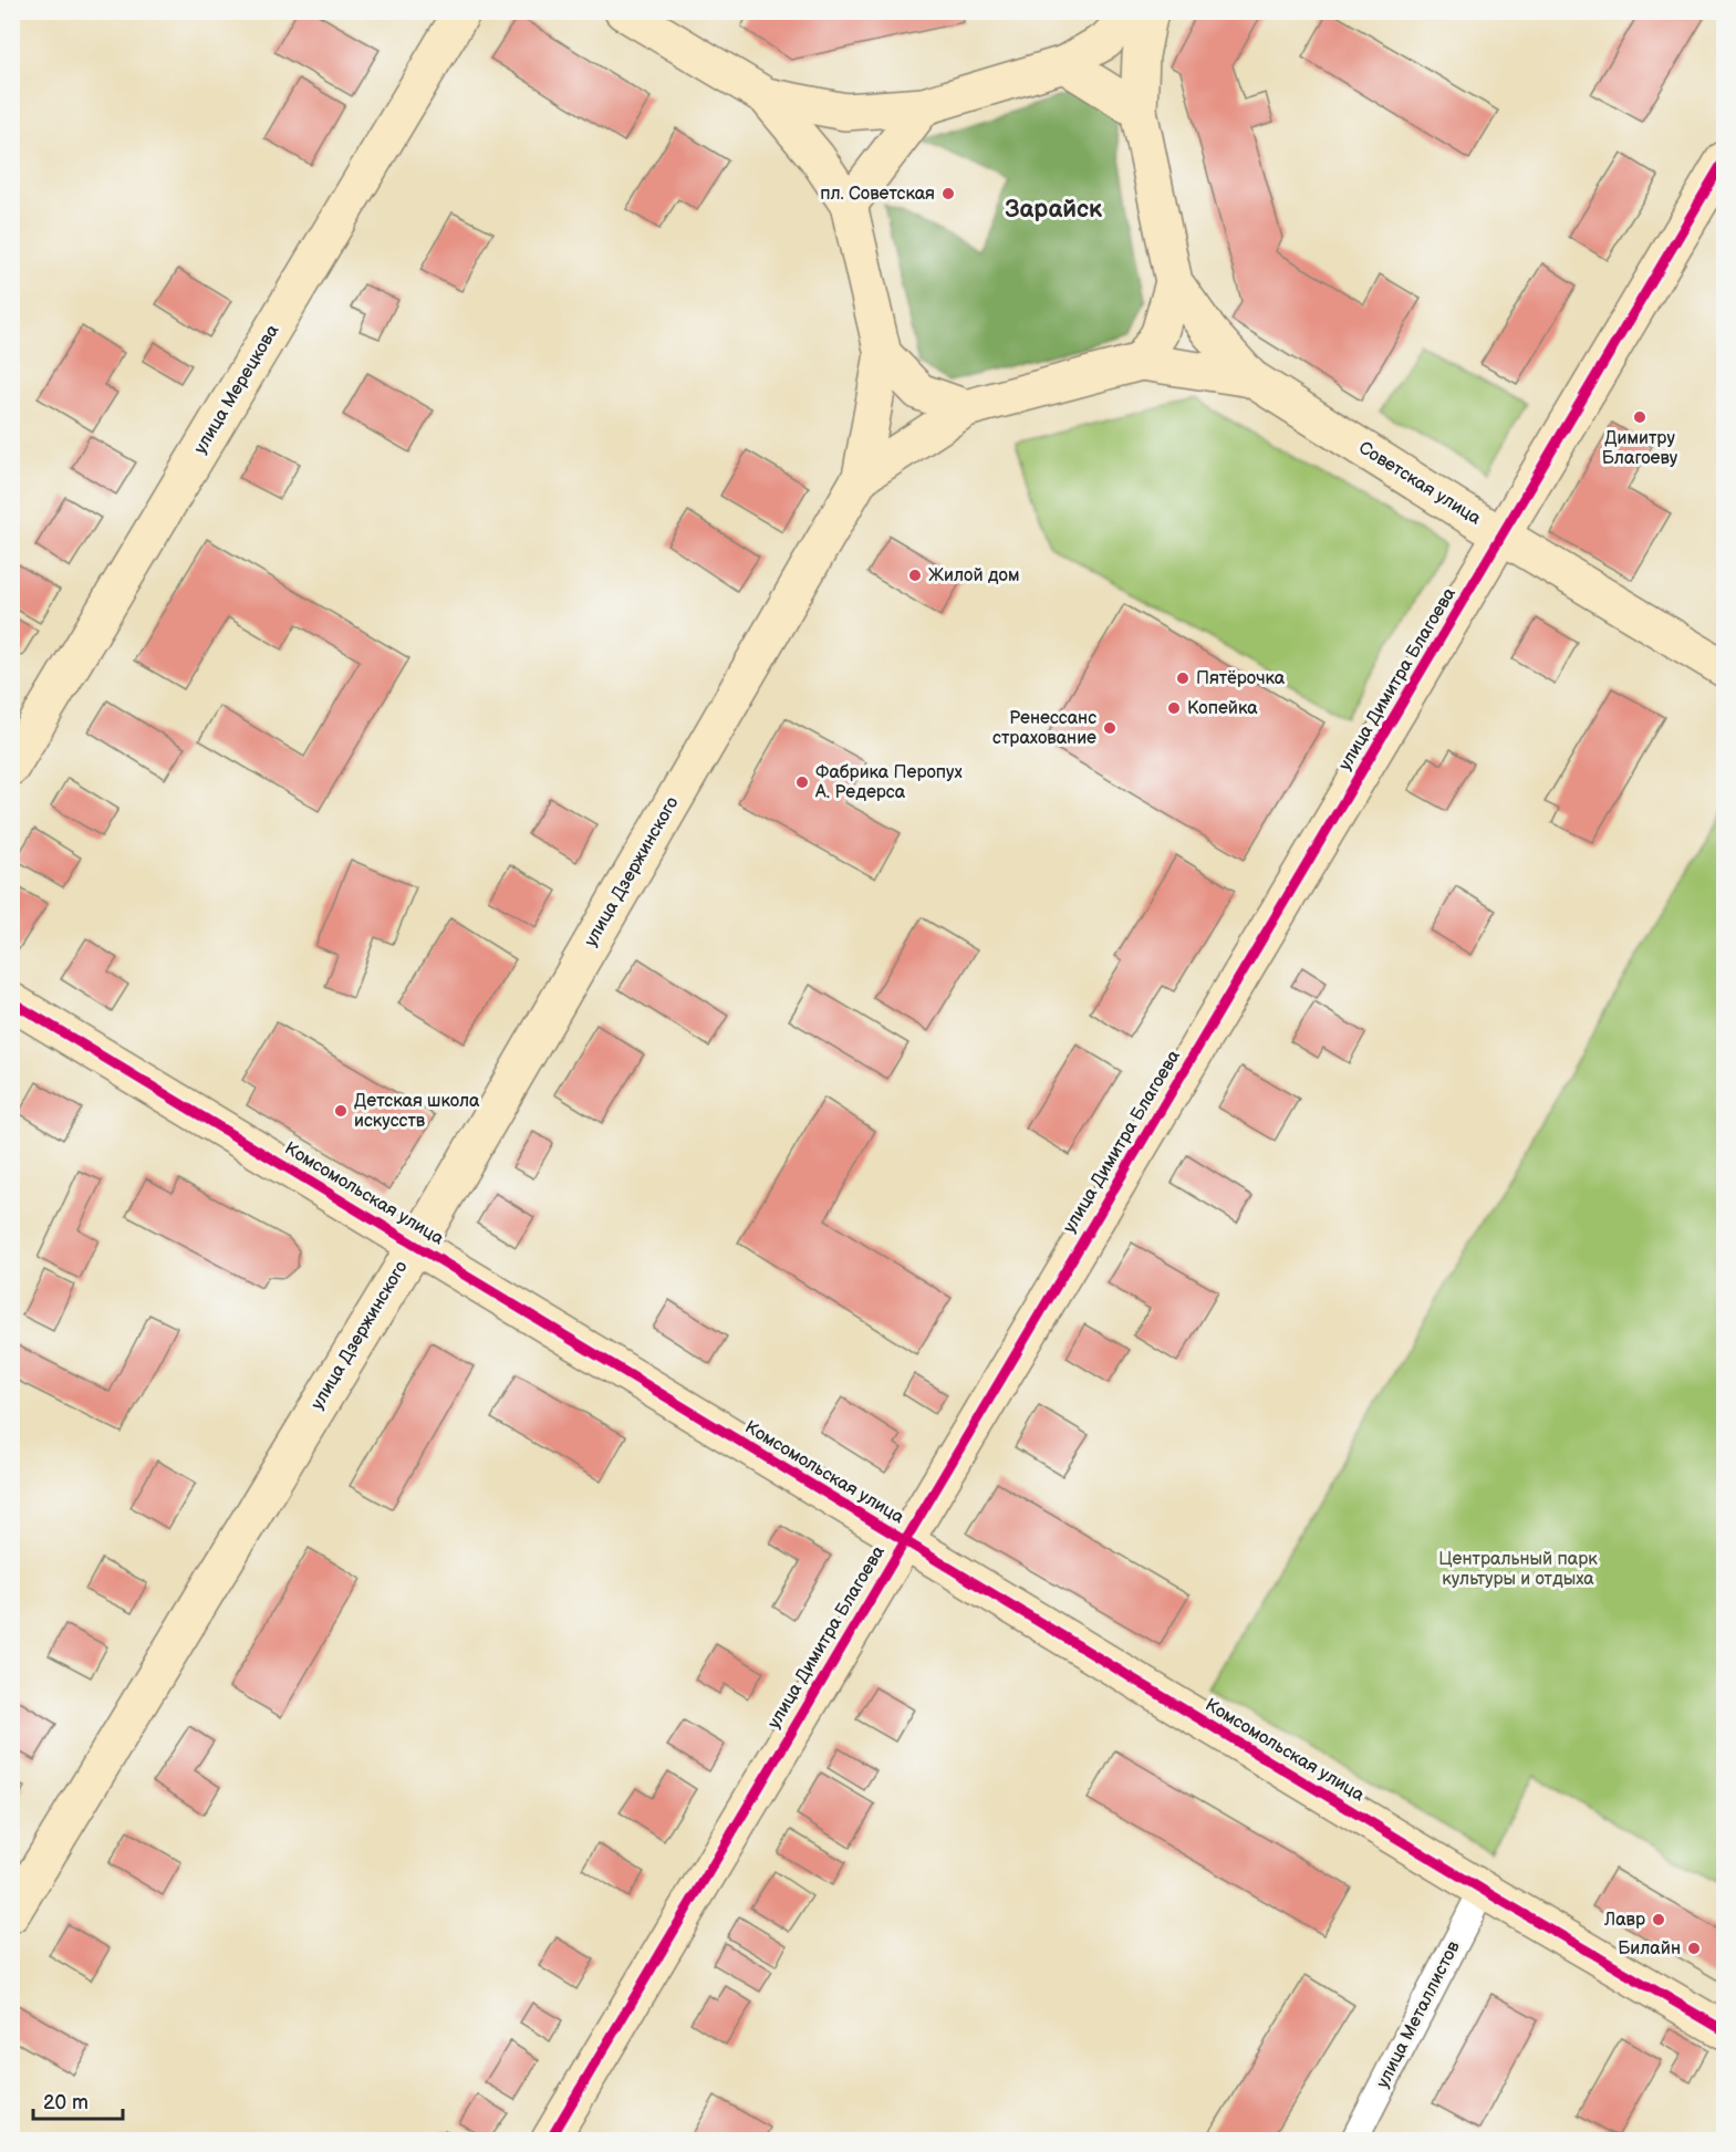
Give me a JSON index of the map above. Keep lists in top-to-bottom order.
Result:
{
  "streets": {
    "street": [
      "улица Мерецкова",
      "Советская улица",
      "улица Димитра Благоева",
      "улица Дзержинского",
      "Комсомольская улица",
      "улица Металлистов"
    ]
  },
  "crossings": [
    ["Советская улица", "улица Димитра Благоева"],
    ["Советская улица", "улица Дзержинского"],
    ["улица Димитра Благоева", "Комсомольская улица"],
    ["улица Дзержинского", "Комсомольская улица"],
    ["Комсомольская улица", "улица Металлистов"]
  ],
  "districts": ["Зарайск"],
  "parks": ["Центральный парк культуры и отдыха"],
  "places": [
    "пл. Советская",
    "Димитру Благоеву",
    "Жилой дом",
    "Пятёрочка",
    "Копейка",
    "Ренессанс страхование",
    "Фабрика Перопух А. Редерса",
    "Детская школа искусств",
    "Лавр",
    "Билайн"
  ],
  "scale_bar": "20 m"
}
